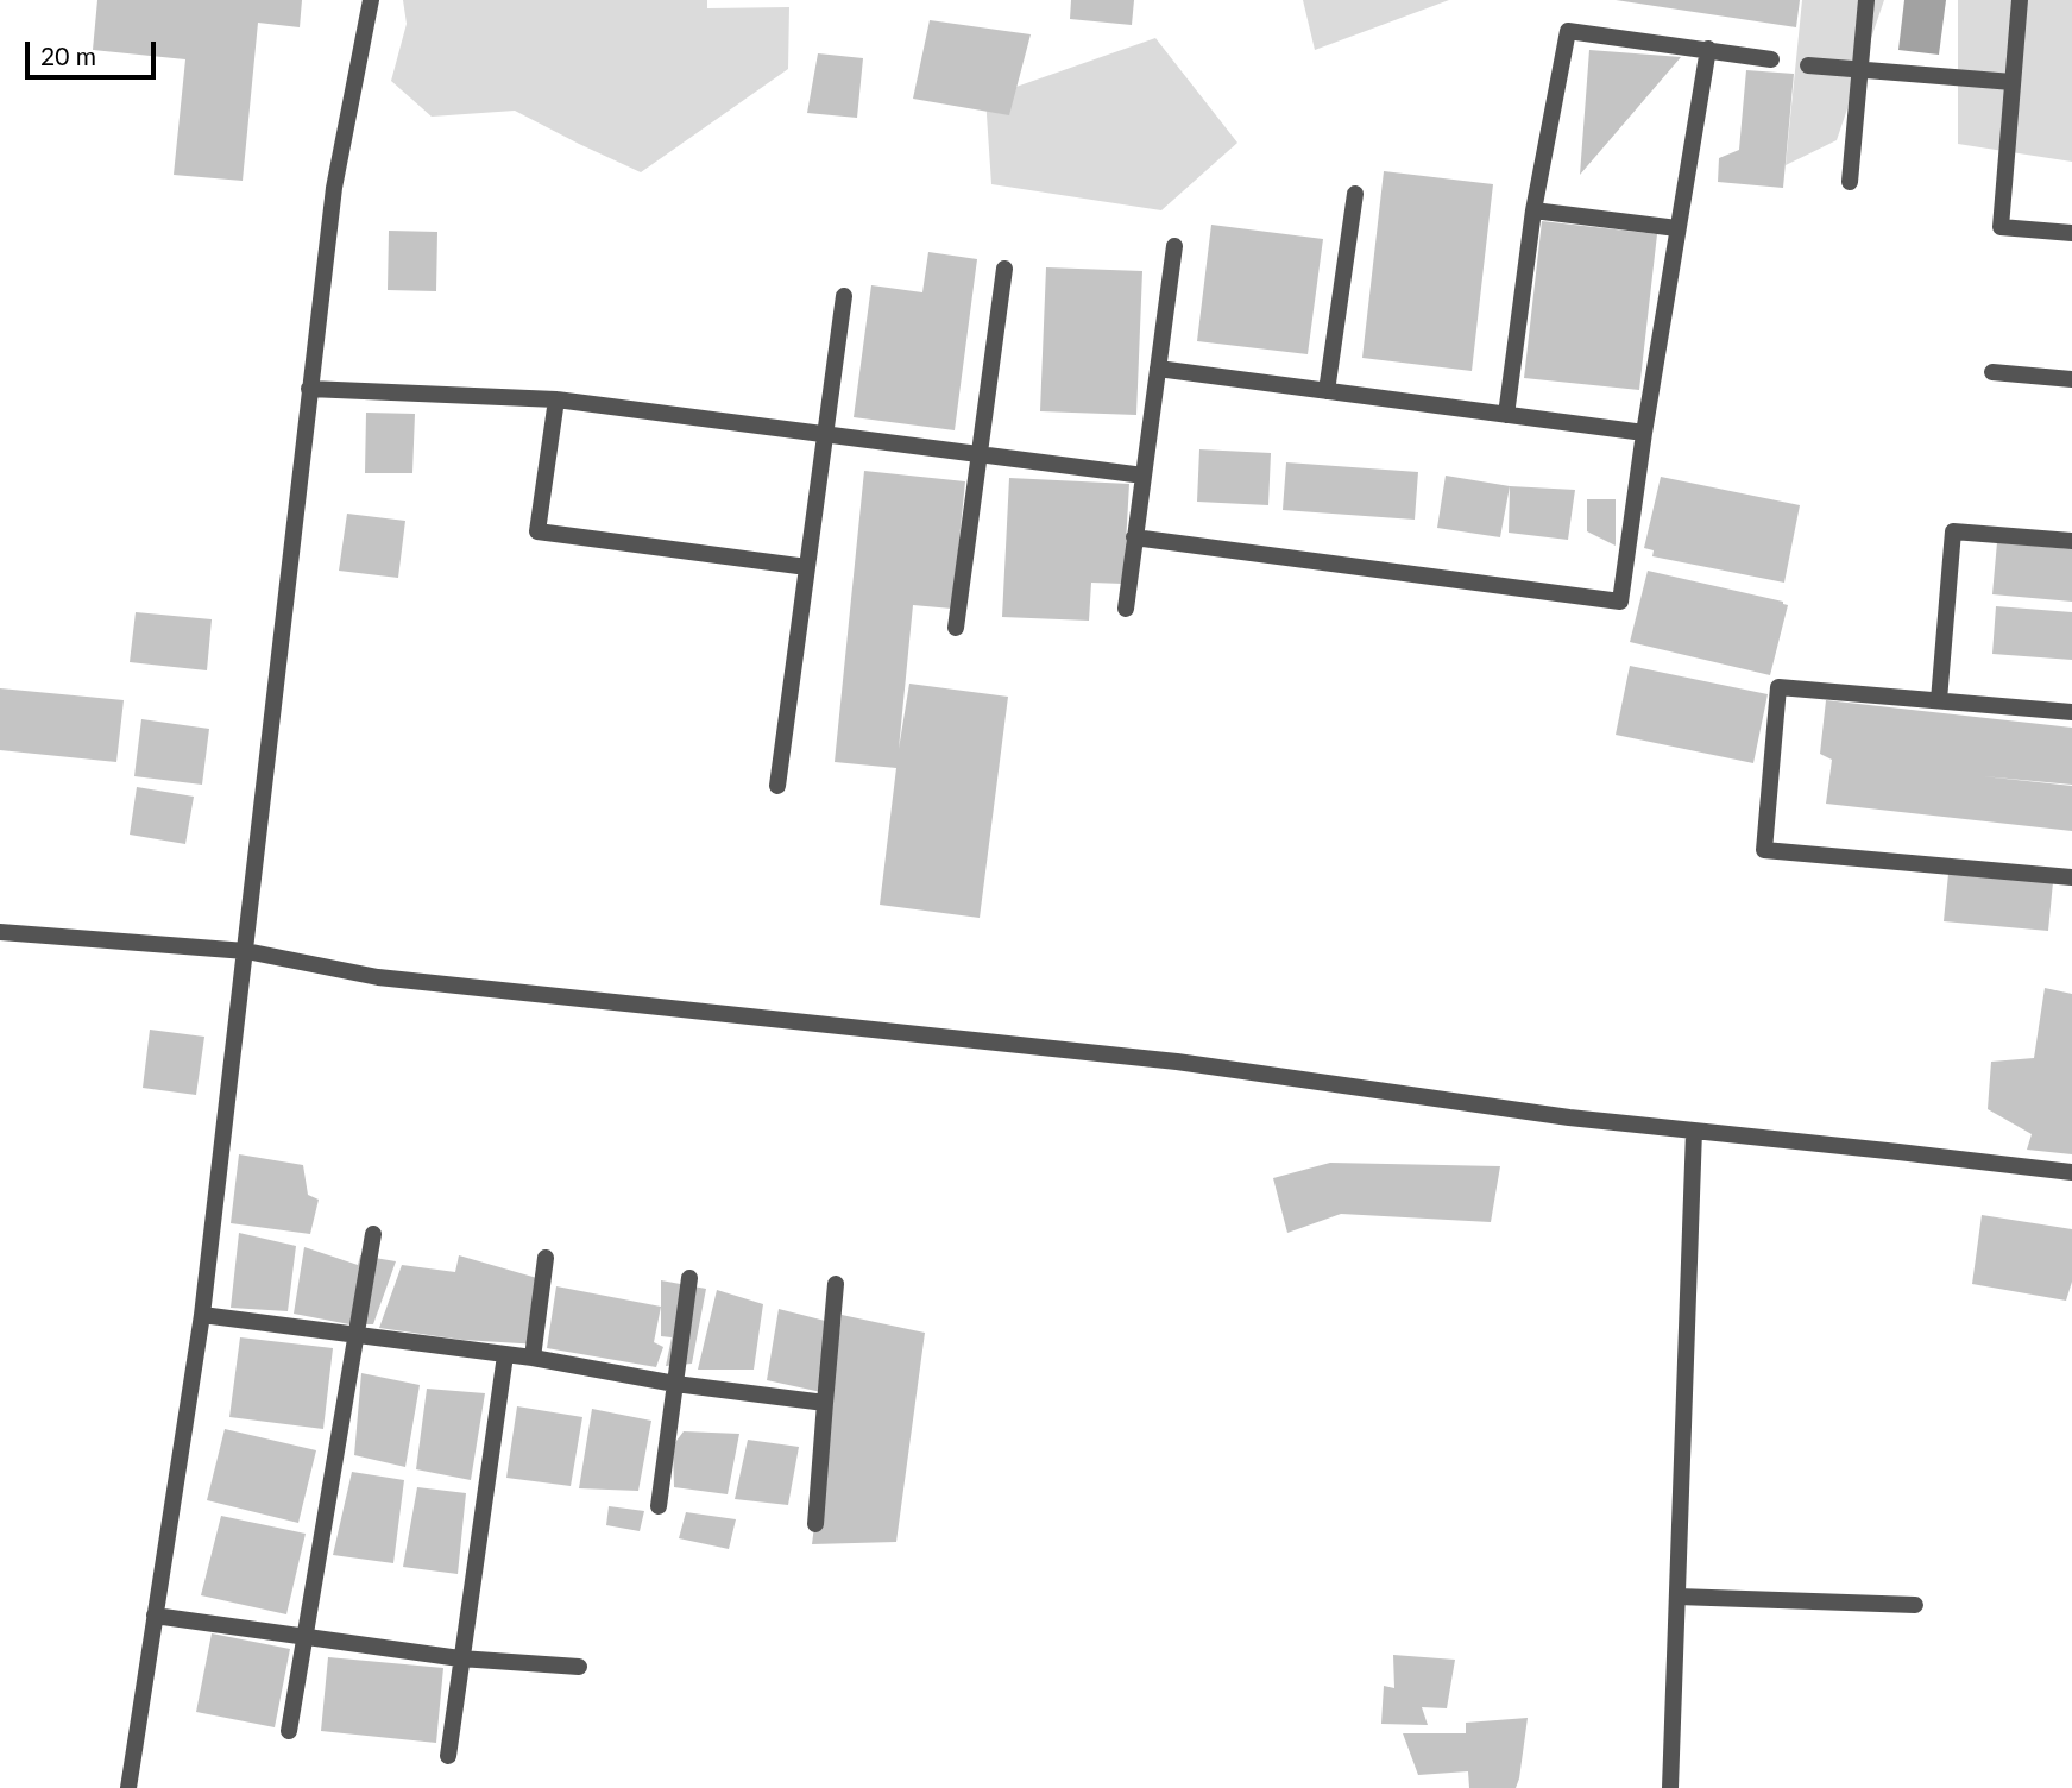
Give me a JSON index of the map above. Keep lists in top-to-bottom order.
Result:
{
  "scale_bar": "20 m"
}
